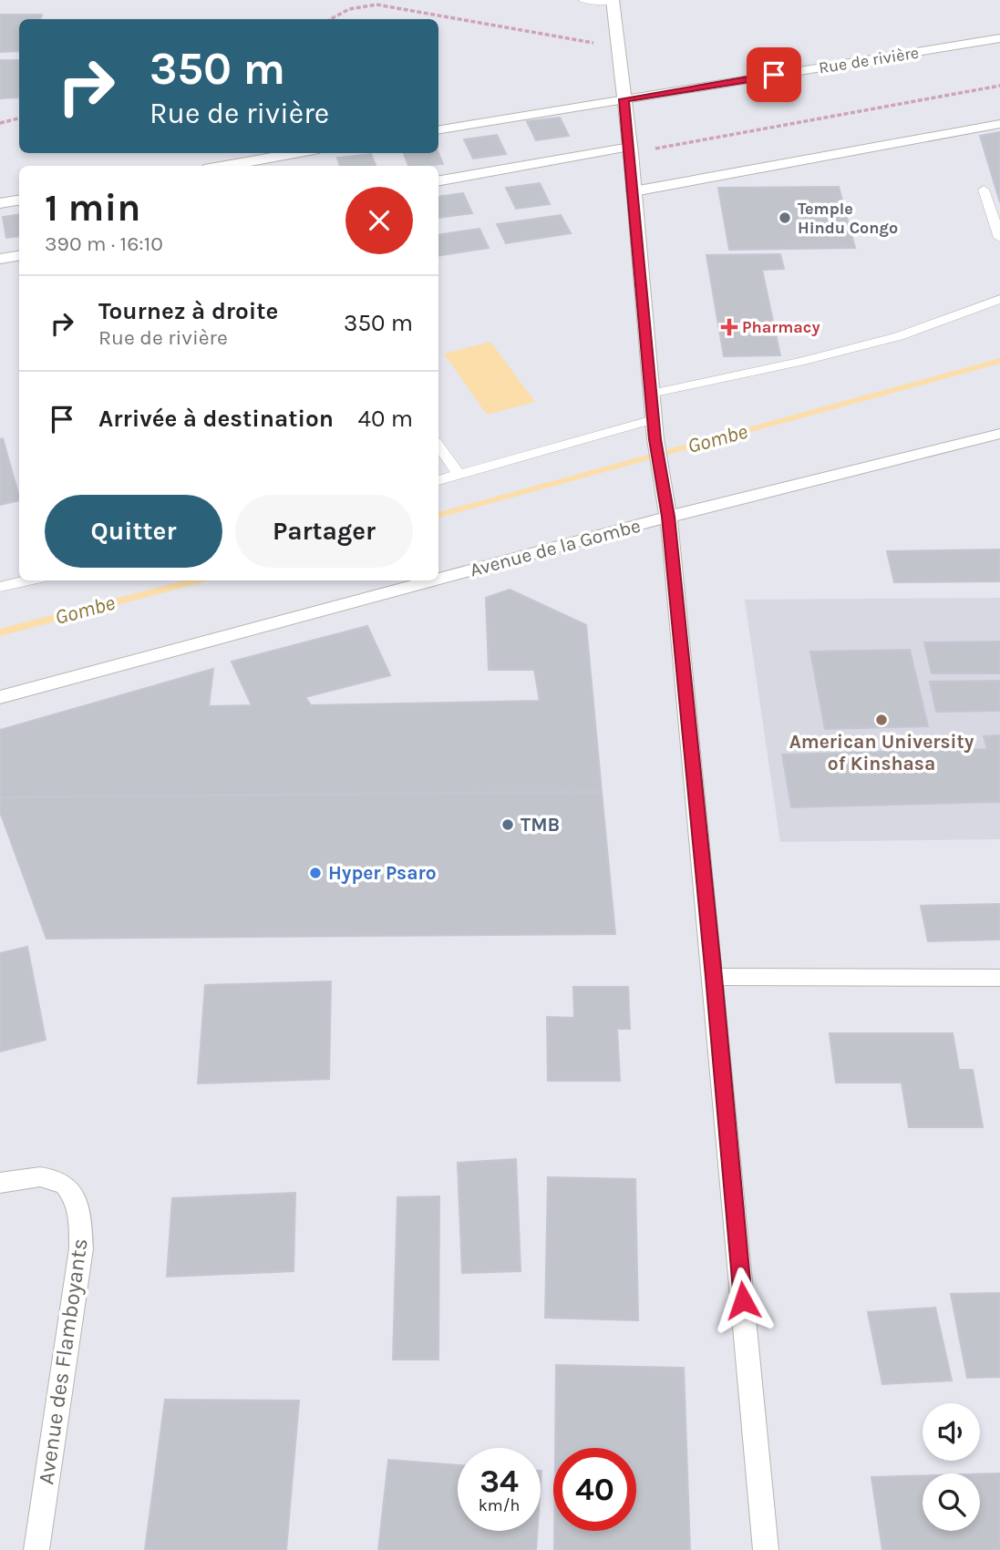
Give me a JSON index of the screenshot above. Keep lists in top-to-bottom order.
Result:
{
  "streets": {
    "street": ["Rue de rivière", "Avenue de la Gombe", "Avenue des Flamboyants"]
  },
  "water": ["Gombe"],
  "places": {
    "other": [
      "Temple Hindu Congo",
      "American University of Kinshasa",
      "TMB",
      "Hyper Psaro"
    ],
    "health": ["Pharmacy"]
  },
  "page": {
    "turn": ["350 m", "Rue de rivière"],
    "heading": ["1 min", "390 m · 16:10"],
    "list": [
      {
        "name": "Tournez à droite",
        "note": "Rue de rivière",
        "value": "350 m"
      },
      {
        "name": "Arrivée à destination",
        "value": "40 m"
      }
    ],
    "buttons": ["Quitter", "Partager"],
    "speed": "34 km/h",
    "limit": "40"
  }
}
